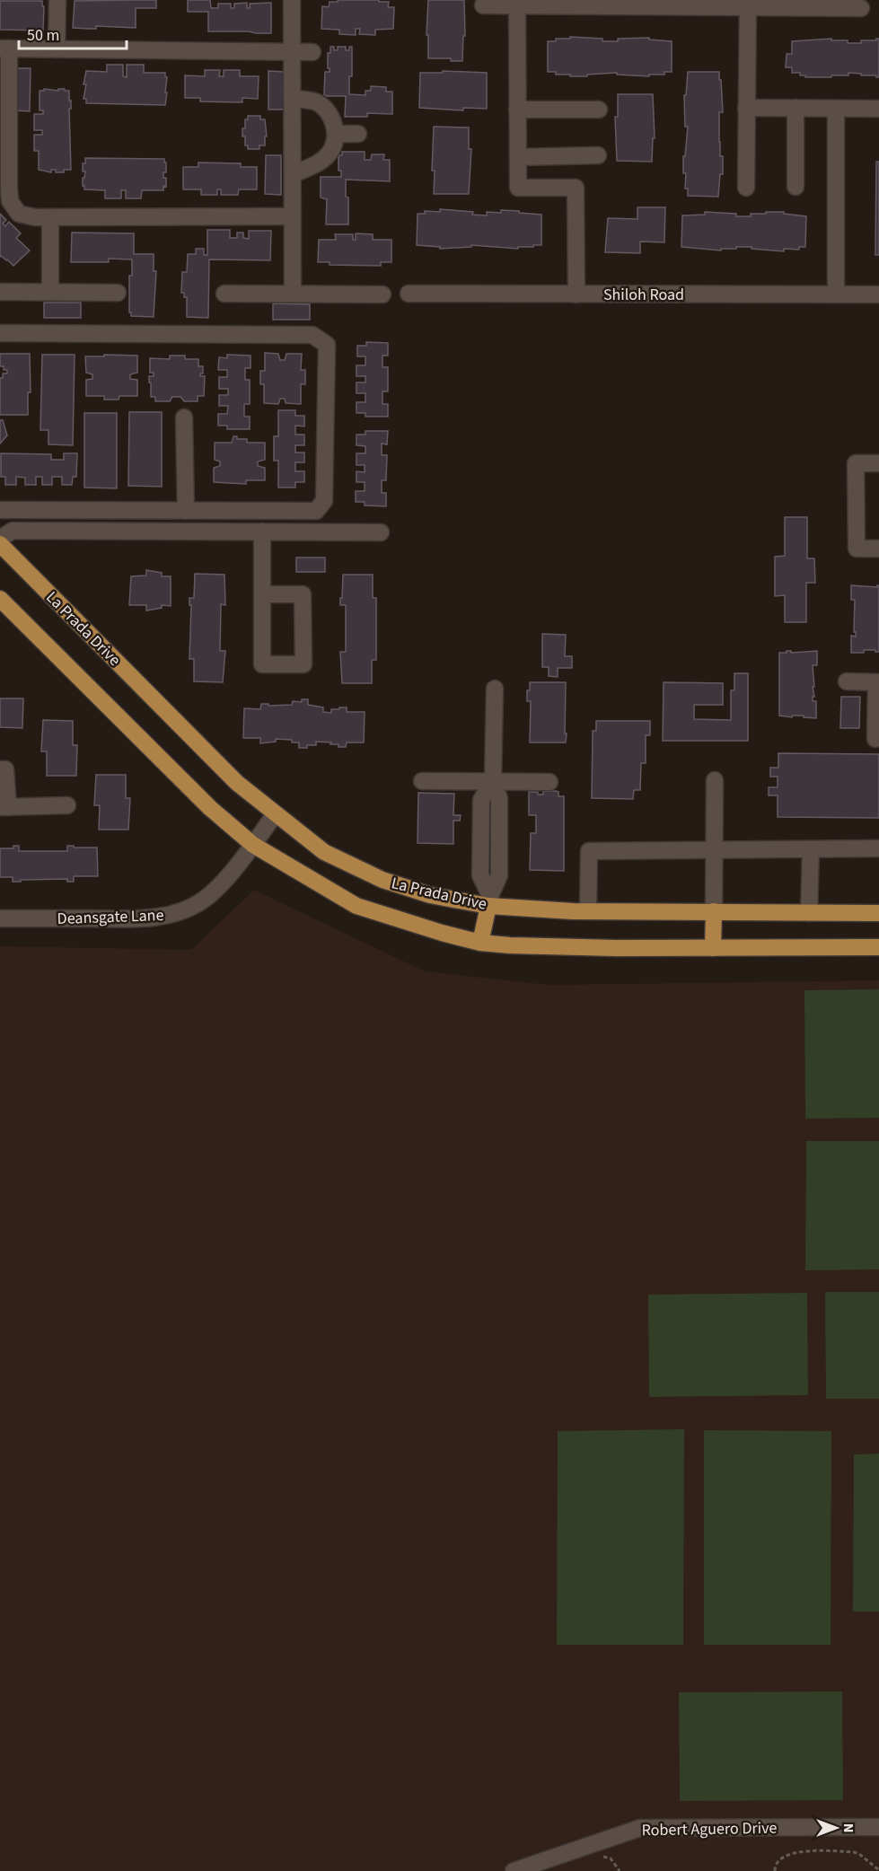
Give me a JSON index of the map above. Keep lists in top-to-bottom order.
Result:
{
  "streets": {
    "main road": ["La Prada Drive"],
    "street": ["Shiloh Road", "Deansgate Lane", "Robert Aguero Drive"]
  },
  "crossings": [
    ["La Prada Drive", "Deansgate Lane"]
  ],
  "scale_bar": "50 m",
  "north": "right"
}
